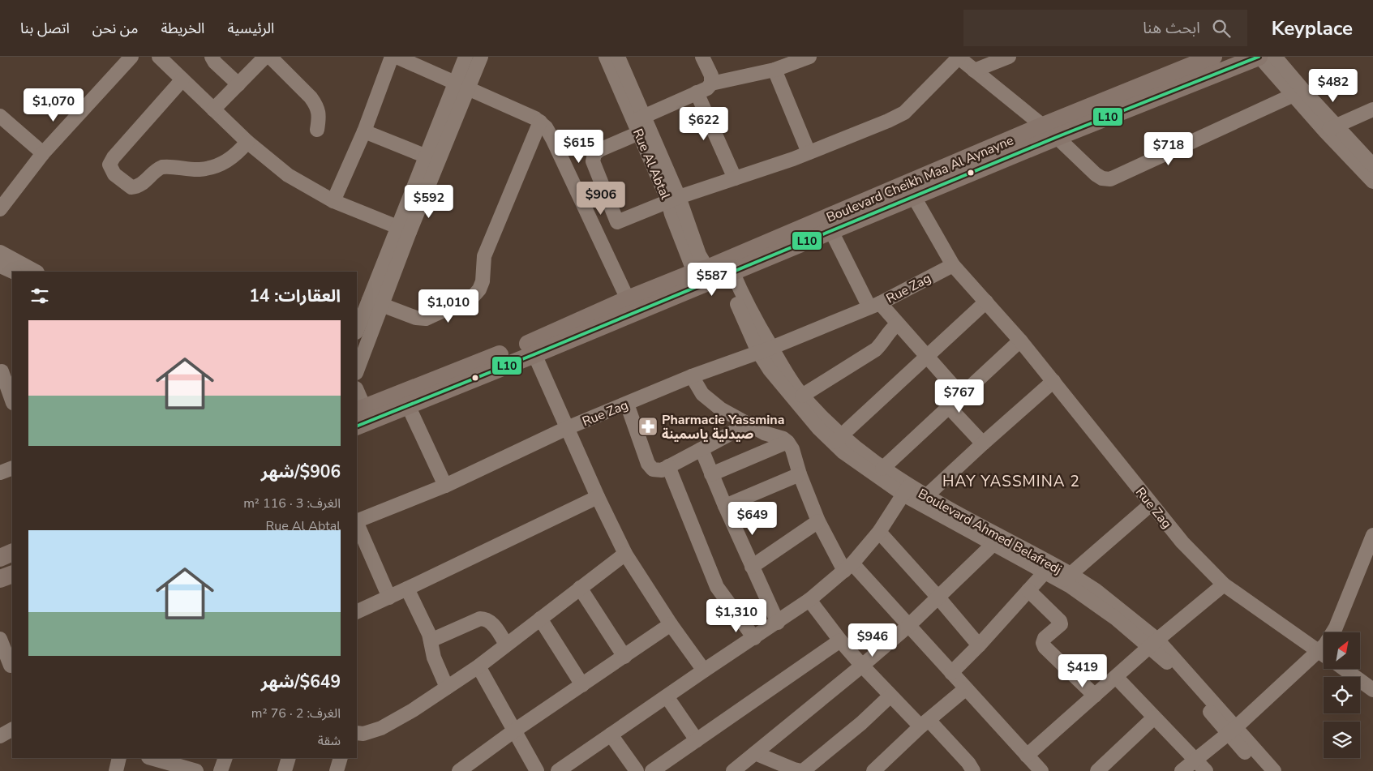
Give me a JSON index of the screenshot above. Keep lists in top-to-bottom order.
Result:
{
  "streets": {
    "main road": ["Boulevard Cheikh Maa Al Aynayne"],
    "street": ["Rue Al Abtal", "Rue Zag", "Boulevard Ahmed Belafredj"]
  },
  "crossings": [
    ["Rue Al Abtal", "Boulevard Cheikh Maa Al Aynayne"],
    ["Boulevard Cheikh Maa Al Aynayne", "Boulevard Ahmed Belafredj"],
    ["Rue Zag", "Boulevard Ahmed Belafredj"]
  ],
  "districts": ["HAY YASSMINA 2"],
  "places": {
    "pharmacy": ["Pharmacie Yassmina صيدلية ياسمينة"]
  },
  "lines": ["transit line L10"],
  "north": "top right",
  "page": {
    "header": "Keyplace",
    "search": "ابحث هنا",
    "nav": [
      "الرئيسية",
      "الخريطة",
      "من نحن",
      "اتصل بنا"
    ],
    "price": [
      "$482",
      "$1,070",
      "$622",
      "$615",
      "$718",
      "$906",
      "$592",
      "$587",
      "$1,010",
      "$767",
      "$649",
      "$1,310",
      "$946",
      "$419"
    ],
    "heading": "العقارات: 14",
    "list": [
      {
        "name": "$906/شهر",
        "note": "الغرف: 3 · 116 m² · Rue Al Abtal"
      },
      {
        "name": "$649/شهر",
        "note": "الغرف: 2 · 76 m² · شقة"
      }
    ]
  }
}
